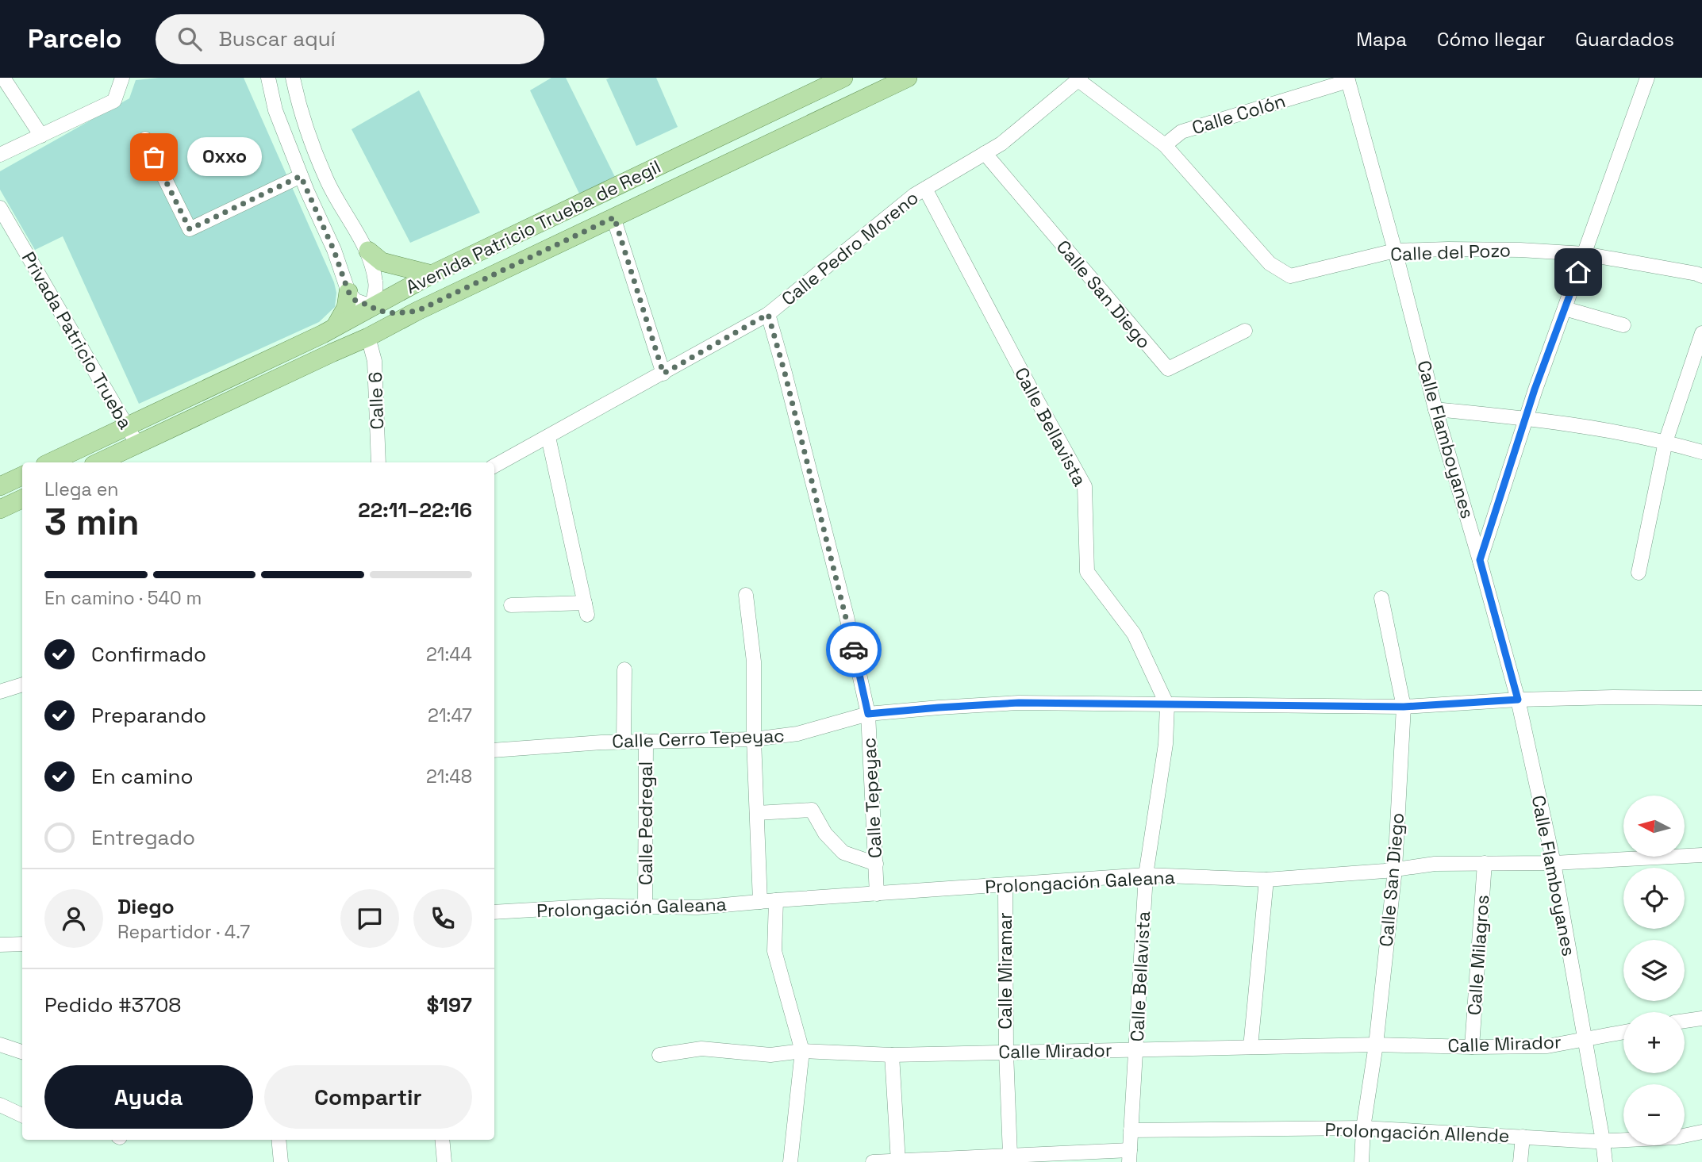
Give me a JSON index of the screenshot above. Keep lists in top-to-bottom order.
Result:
{
  "streets": {
    "main road": ["Avenida Patricio Trueba de Regil"],
    "street": [
      "Calle Colón",
      "Calle Pedro Moreno",
      "Calle del Pozo",
      "Calle San Diego",
      "Privada Patricio Trueba",
      "Calle 6",
      "Calle Bellavista",
      "Calle Flamboyanes",
      "Calle Cerro Tepeyac",
      "Calle Tepeyac",
      "Calle Pedregal",
      "Prolongación Galeana",
      "Calle Milagros",
      "Calle Miramar",
      "Calle Mirador",
      "Prolongación Allende"
    ]
  },
  "crossings": [
    ["Calle Colón", "Calle del Pozo"],
    ["Calle Colón", "Calle Flamboyanes"],
    ["Avenida Patricio Trueba de Regil", "Privada Patricio Trueba"],
    ["Avenida Patricio Trueba de Regil", "Calle 6"],
    ["Calle Pedro Moreno", "Calle del Pozo"],
    ["Calle Pedro Moreno", "Calle San Diego"],
    ["Calle Pedro Moreno", "Calle Bellavista"],
    ["Calle Pedro Moreno", "Calle Tepeyac"],
    ["Calle del Pozo", "Calle Flamboyanes"],
    ["Calle San Diego", "Calle Cerro Tepeyac"],
    ["Calle San Diego", "Prolongación Galeana"],
    ["Calle San Diego", "Calle Mirador"],
    ["Calle San Diego", "Prolongación Allende"],
    ["Calle Bellavista", "Calle Cerro Tepeyac"],
    ["Calle Bellavista", "Prolongación Galeana"],
    ["Calle Bellavista", "Calle Mirador"],
    ["Calle Bellavista", "Prolongación Allende"],
    ["Calle Flamboyanes", "Calle Cerro Tepeyac"],
    ["Calle Flamboyanes", "Prolongación Galeana"],
    ["Calle Flamboyanes", "Calle Mirador"],
    ["Calle Flamboyanes", "Prolongación Allende"],
    ["Calle Cerro Tepeyac", "Calle Tepeyac"],
    ["Calle Cerro Tepeyac", "Calle Pedregal"],
    ["Calle Tepeyac", "Prolongación Galeana"],
    ["Calle Pedregal", "Prolongación Galeana"],
    ["Prolongación Galeana", "Calle Milagros"],
    ["Prolongación Galeana", "Calle Miramar"],
    ["Calle Milagros", "Calle Mirador"],
    ["Calle Miramar", "Calle Mirador"]
  ],
  "places": ["Oxxo"],
  "north": "left",
  "page": {
    "header": "Parcelo",
    "search": "Buscar aquí",
    "nav": ["Mapa", "Cómo llegar", "Guardados"],
    "bubble": "Oxxo",
    "heading": ["3 min", "Llega en", "22:11–22:16"],
    "panel": [
      "Diego",
      "Repartidor · 4.7",
      "Pedido #3708",
      "$197"
    ],
    "bar": "En camino · 540 m",
    "list": [
      ["Confirmado", "21:44"],
      ["Preparando", "21:47"],
      ["En camino", "21:48"],
      "Entregado"
    ],
    "map_buttons": ["+", "−"],
    "buttons": ["Ayuda", "Compartir"]
  }
}
